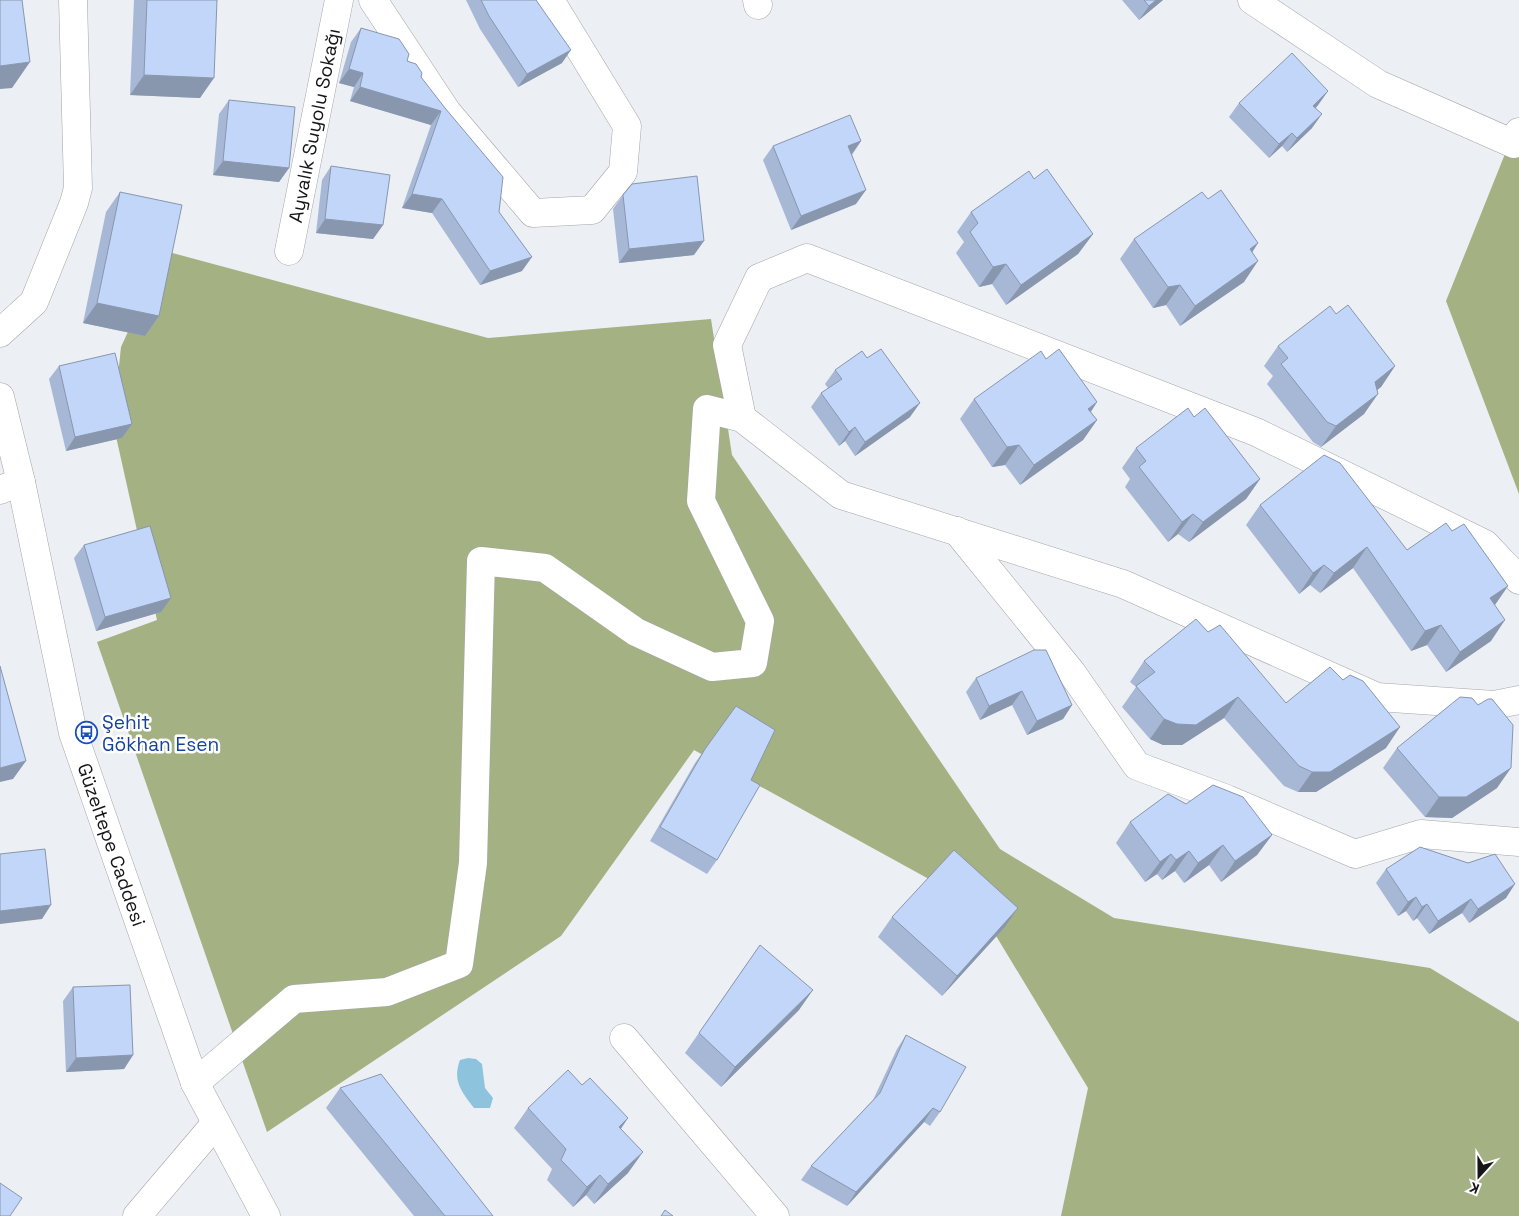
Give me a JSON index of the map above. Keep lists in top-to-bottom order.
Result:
{
  "streets": {
    "street": ["Ayvalık Suyolu Sokağı", "Güzeltepe Caddesi"]
  },
  "places": {
    "bus stop": ["Şehit Gökhan Esen"]
  },
  "north": "bottom"
}
